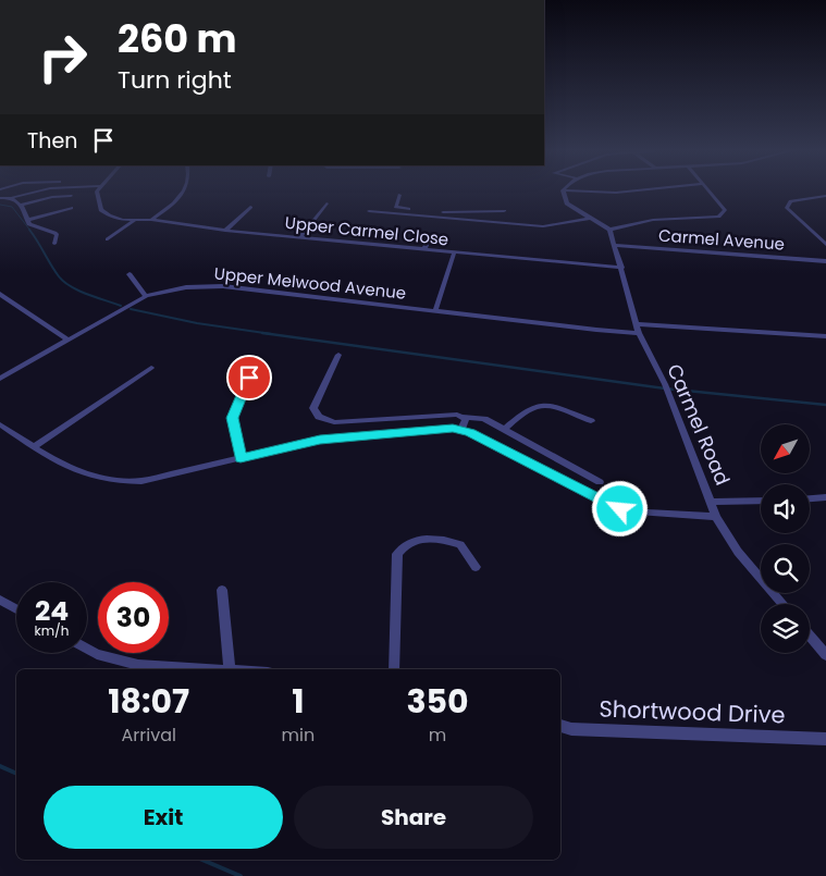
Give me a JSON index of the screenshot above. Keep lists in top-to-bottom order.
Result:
{
  "streets": {
    "street": [
      "Upper Carmel Close",
      "Carmel Avenue",
      "Upper Melwood Avenue",
      "Carmel Road",
      "Shortwood Drive"
    ]
  },
  "crossings": [
    ["Upper Carmel Close", "Carmel Road"],
    ["Carmel Avenue", "Carmel Road"],
    ["Upper Melwood Avenue", "Carmel Road"]
  ],
  "north": "bottom left",
  "page": {
    "turn": ["260 m", "Turn right"],
    "then": "Then",
    "speed": "24 km/h",
    "limit": "30",
    "eta": [
      "18:07",
      "Arrival",
      "1",
      "min",
      "350",
      "m"
    ],
    "buttons": ["Exit", "Share"]
  }
}
